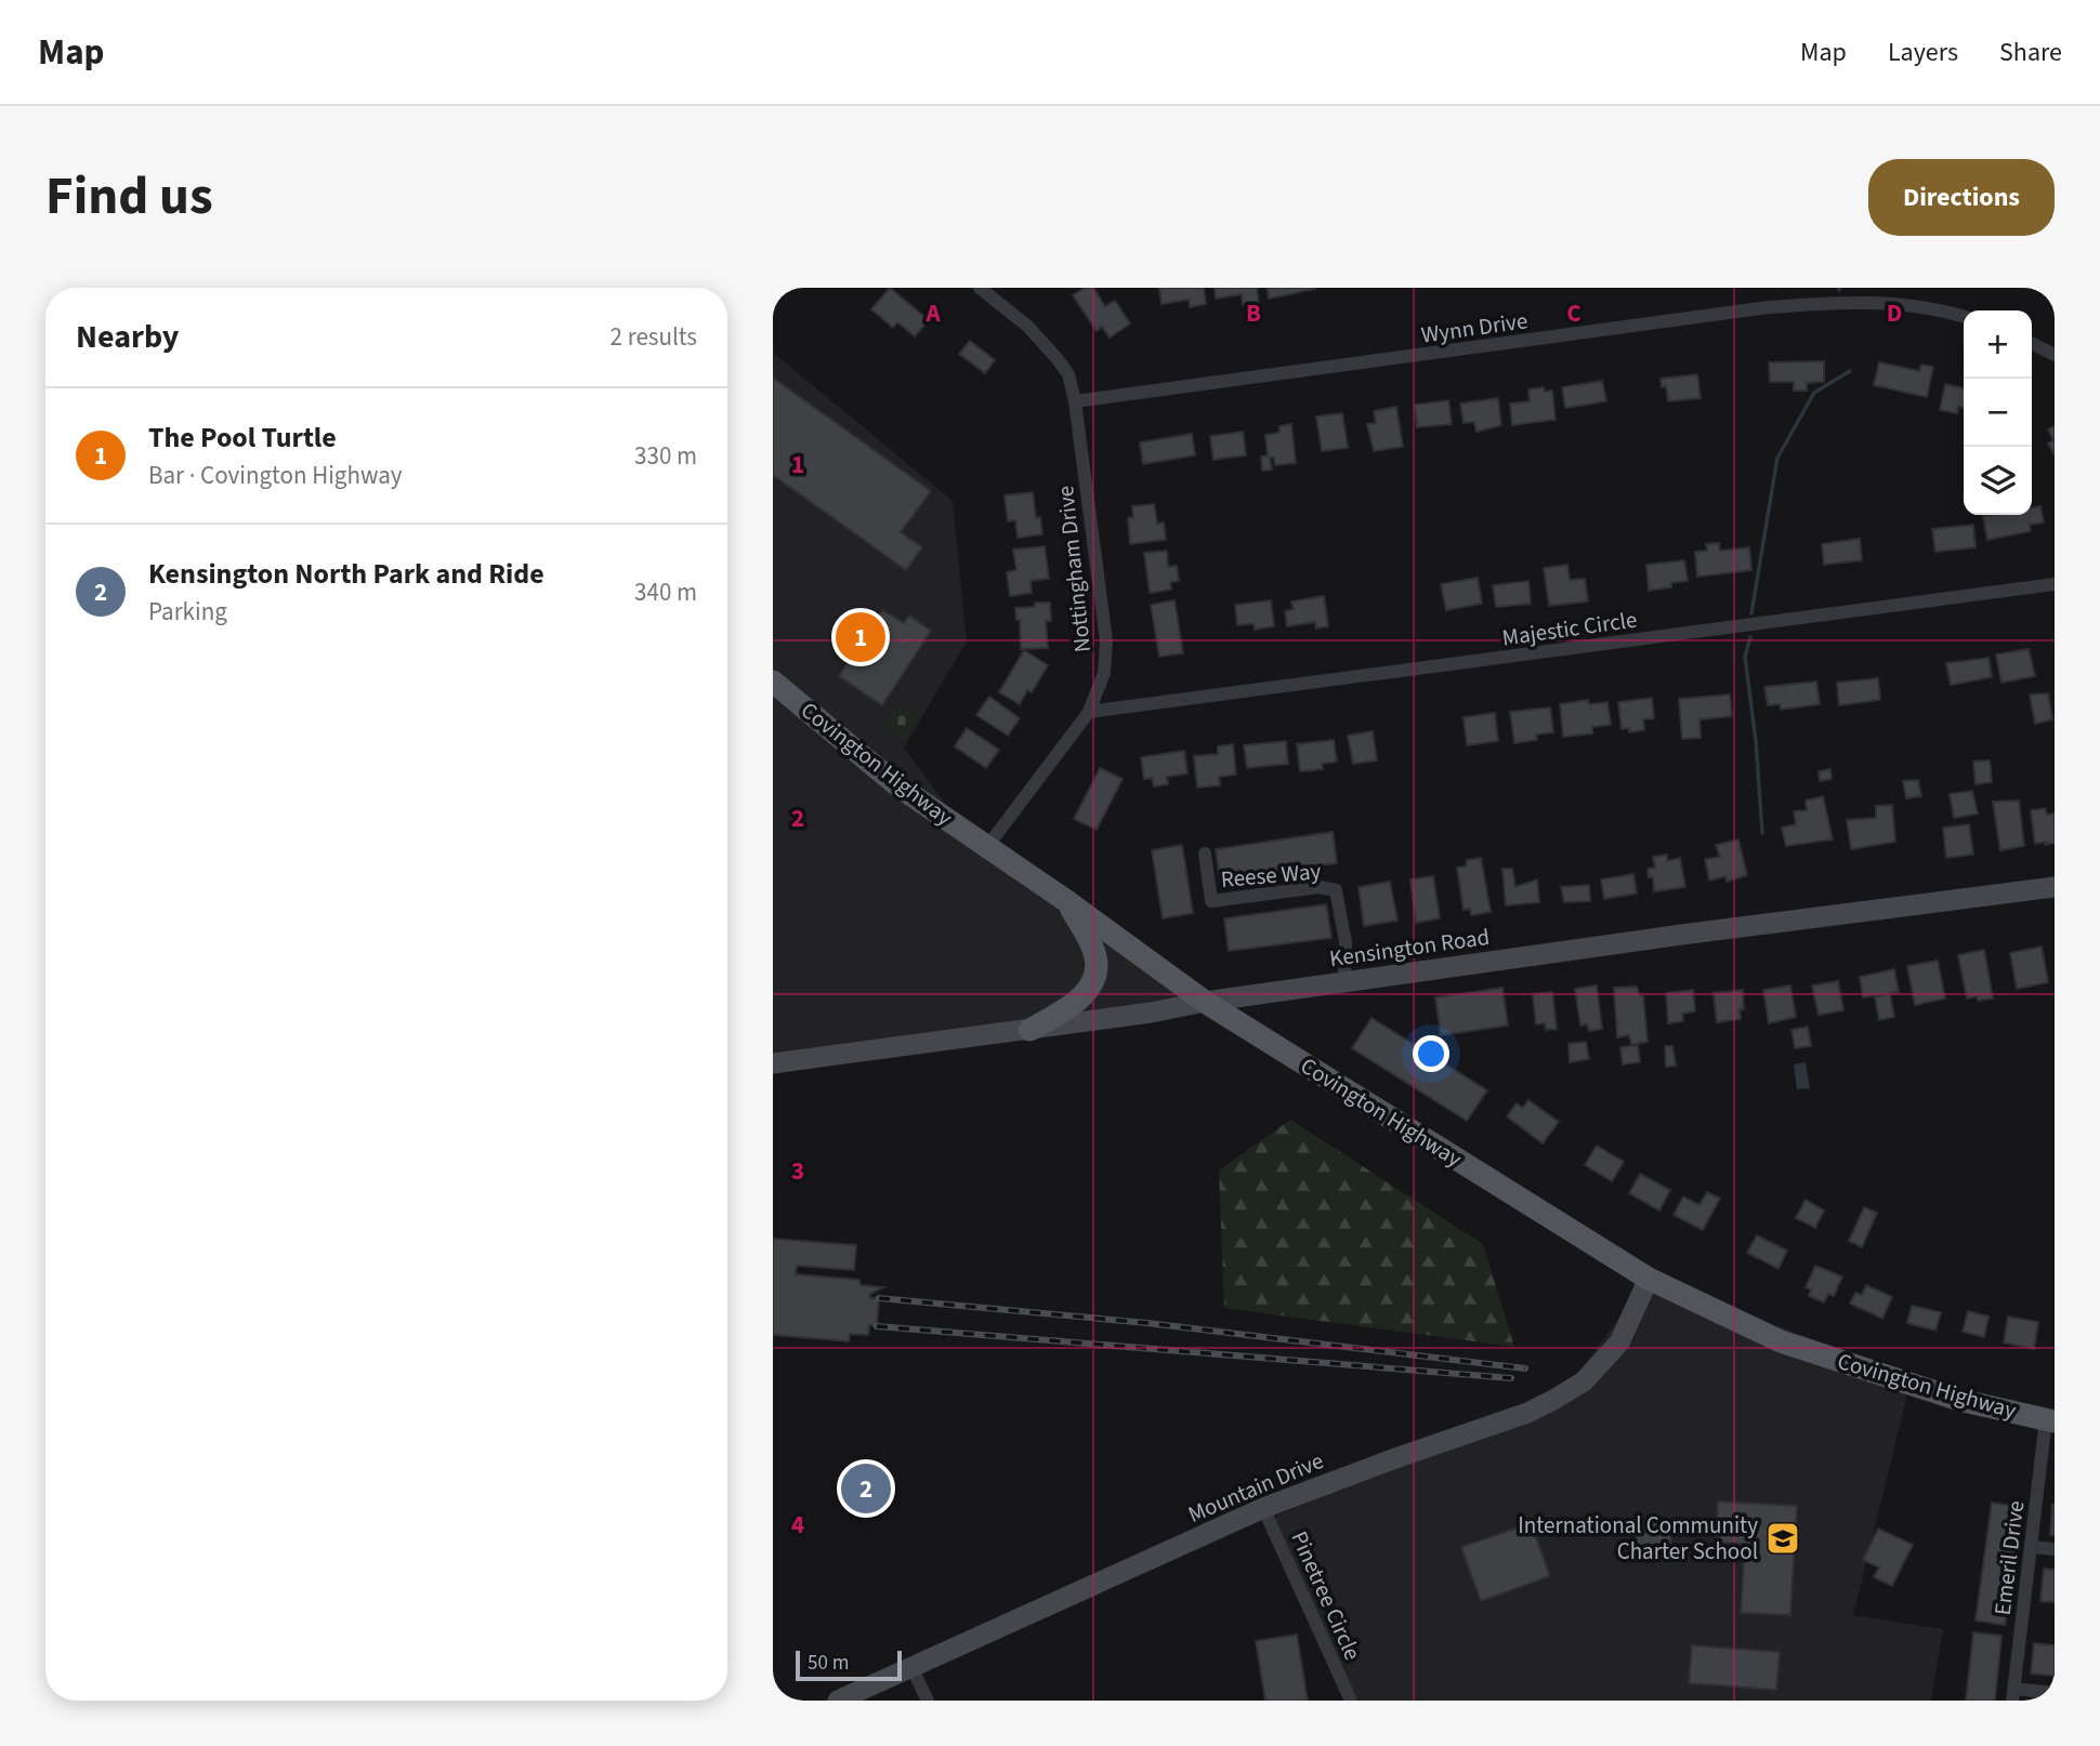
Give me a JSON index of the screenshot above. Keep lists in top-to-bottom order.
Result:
{
  "streets": {
    "main road": ["Covington Highway"],
    "street": [
      "Wynn Drive",
      "Nottingham Drive",
      "Majestic Circle",
      "Reese Way",
      "Kensington Road",
      "Mountain Drive",
      "Emeril Drive",
      "Pinetree Circle"
    ]
  },
  "crossings": [
    ["Wynn Drive", "Nottingham Drive"],
    ["Nottingham Drive", "Majestic Circle"],
    ["Nottingham Drive", "Covington Highway"],
    ["Covington Highway", "Kensington Road"],
    ["Covington Highway", "Mountain Drive"],
    ["Covington Highway", "Emeril Drive"],
    ["Reese Way", "Kensington Road"],
    ["Mountain Drive", "Pinetree Circle"]
  ],
  "places": {
    "school or university": ["International Community Charter School"]
  },
  "scale_bar": "50 m",
  "page": {
    "header": "Map",
    "nav": ["Map", "Layers", "Share"],
    "title": "Find us",
    "buttons": "Directions",
    "heading": ["Nearby", "2 results"],
    "map_buttons": ["+", "−"],
    "list": [
      {
        "mark": "1",
        "name": "The Pool Turtle",
        "note": "Bar · Covington Highway",
        "value": "330 m"
      },
      {
        "mark": "2",
        "name": "Kensington North Park and Ride",
        "note": "Parking",
        "value": "340 m"
      }
    ],
    "pins": ["1", "2"],
    "scale": "50 m"
  },
  "grid": {
    "columns": [
      "A",
      "B",
      "C",
      "D"
    ],
    "rows": [
      "1",
      "2",
      "3",
      "4"
    ]
  }
}
